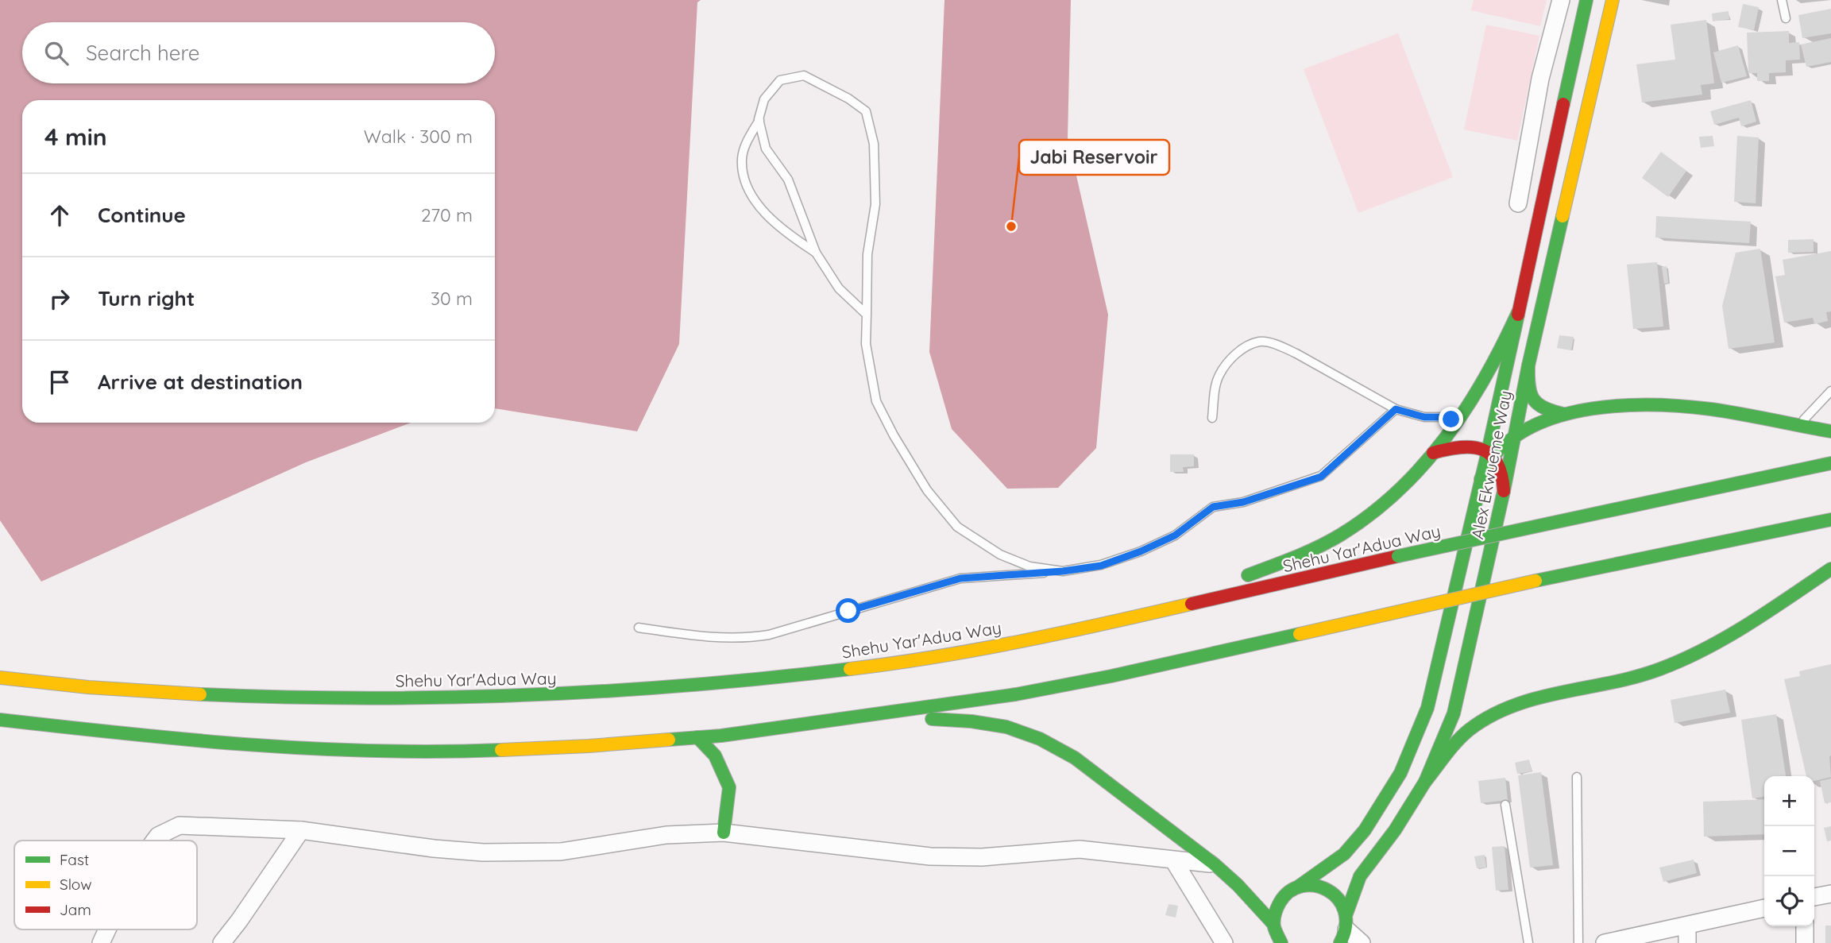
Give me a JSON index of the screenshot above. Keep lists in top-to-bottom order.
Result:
{
  "streets": {
    "main road": ["Alex Ekwueme Way", "Shehu Yar'Adua Way"]
  },
  "places": ["Jabi Reservoir"],
  "legend": ["Fast", "Slow", "Jam"],
  "page": {
    "search": "Search here",
    "heading": ["4 min", "Walk · 300 m"],
    "list": [
      ["Continue", "270 m"],
      ["Turn right", "30 m"],
      "Arrive at destination"
    ],
    "map_buttons": ["+", "−"]
  }
}
